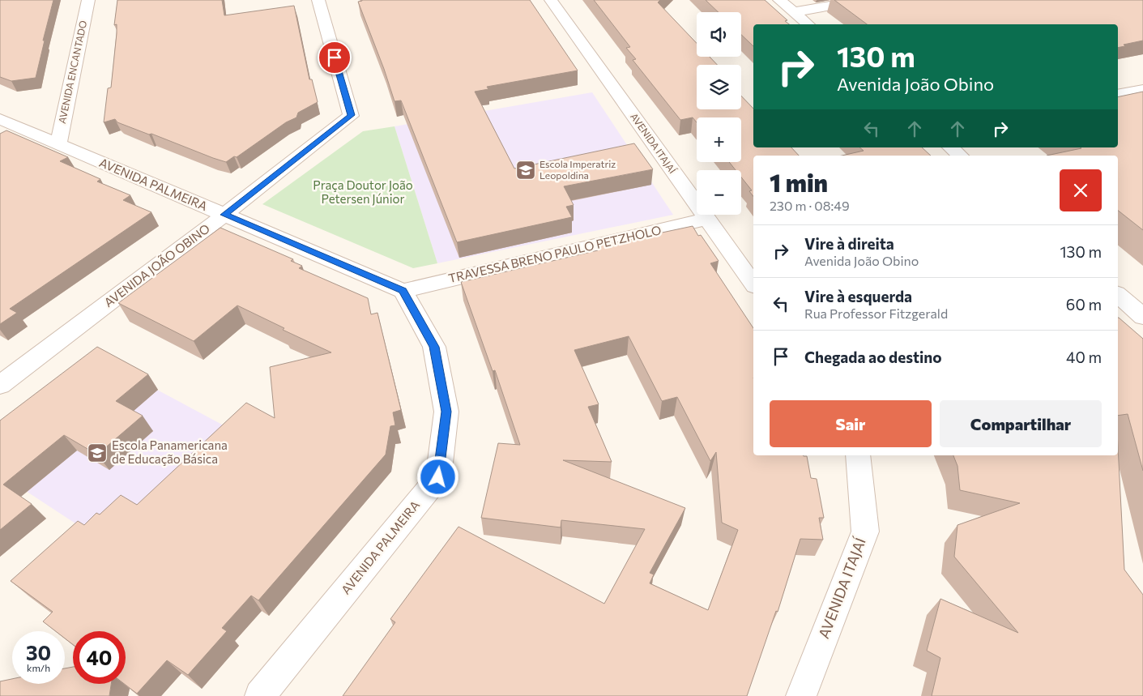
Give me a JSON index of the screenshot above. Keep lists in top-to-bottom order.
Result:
{
  "streets": {
    "street": [
      "AVENIDA ENCANTADO",
      "AVENIDA ITAJAÍ",
      "AVENIDA PALMEIRA",
      "TRAVESSA BRENO PAULO PETZHOLO",
      "AVENIDA JOÃO OBINO"
    ]
  },
  "crossings": [
    ["AVENIDA ENCANTADO", "AVENIDA PALMEIRA"],
    ["AVENIDA ITAJAÍ", "TRAVESSA BRENO PAULO PETZHOLO"],
    ["AVENIDA PALMEIRA", "TRAVESSA BRENO PAULO PETZHOLO"],
    ["AVENIDA PALMEIRA", "AVENIDA JOÃO OBINO"]
  ],
  "parks": ["Praça Doutor João Petersen Júnior"],
  "places": {
    "school or university": ["Escola Imperatriz Leopoldina", "Escola Panamericana de Educação Básica"]
  },
  "page": {
    "map_buttons": ["+", "−"],
    "turn": ["130 m", "Avenida João Obino"],
    "heading": ["1 min", "230 m · 08:49"],
    "list": [
      {
        "name": "Vire à direita",
        "note": "Avenida João Obino",
        "value": "130 m"
      },
      {
        "name": "Vire à esquerda",
        "note": "Rua Professor Fitzgerald",
        "value": "60 m"
      },
      {
        "name": "Chegada ao destino",
        "value": "40 m"
      }
    ],
    "buttons": ["Sair", "Compartilhar"],
    "speed": "30 km/h",
    "limit": "40"
  }
}
